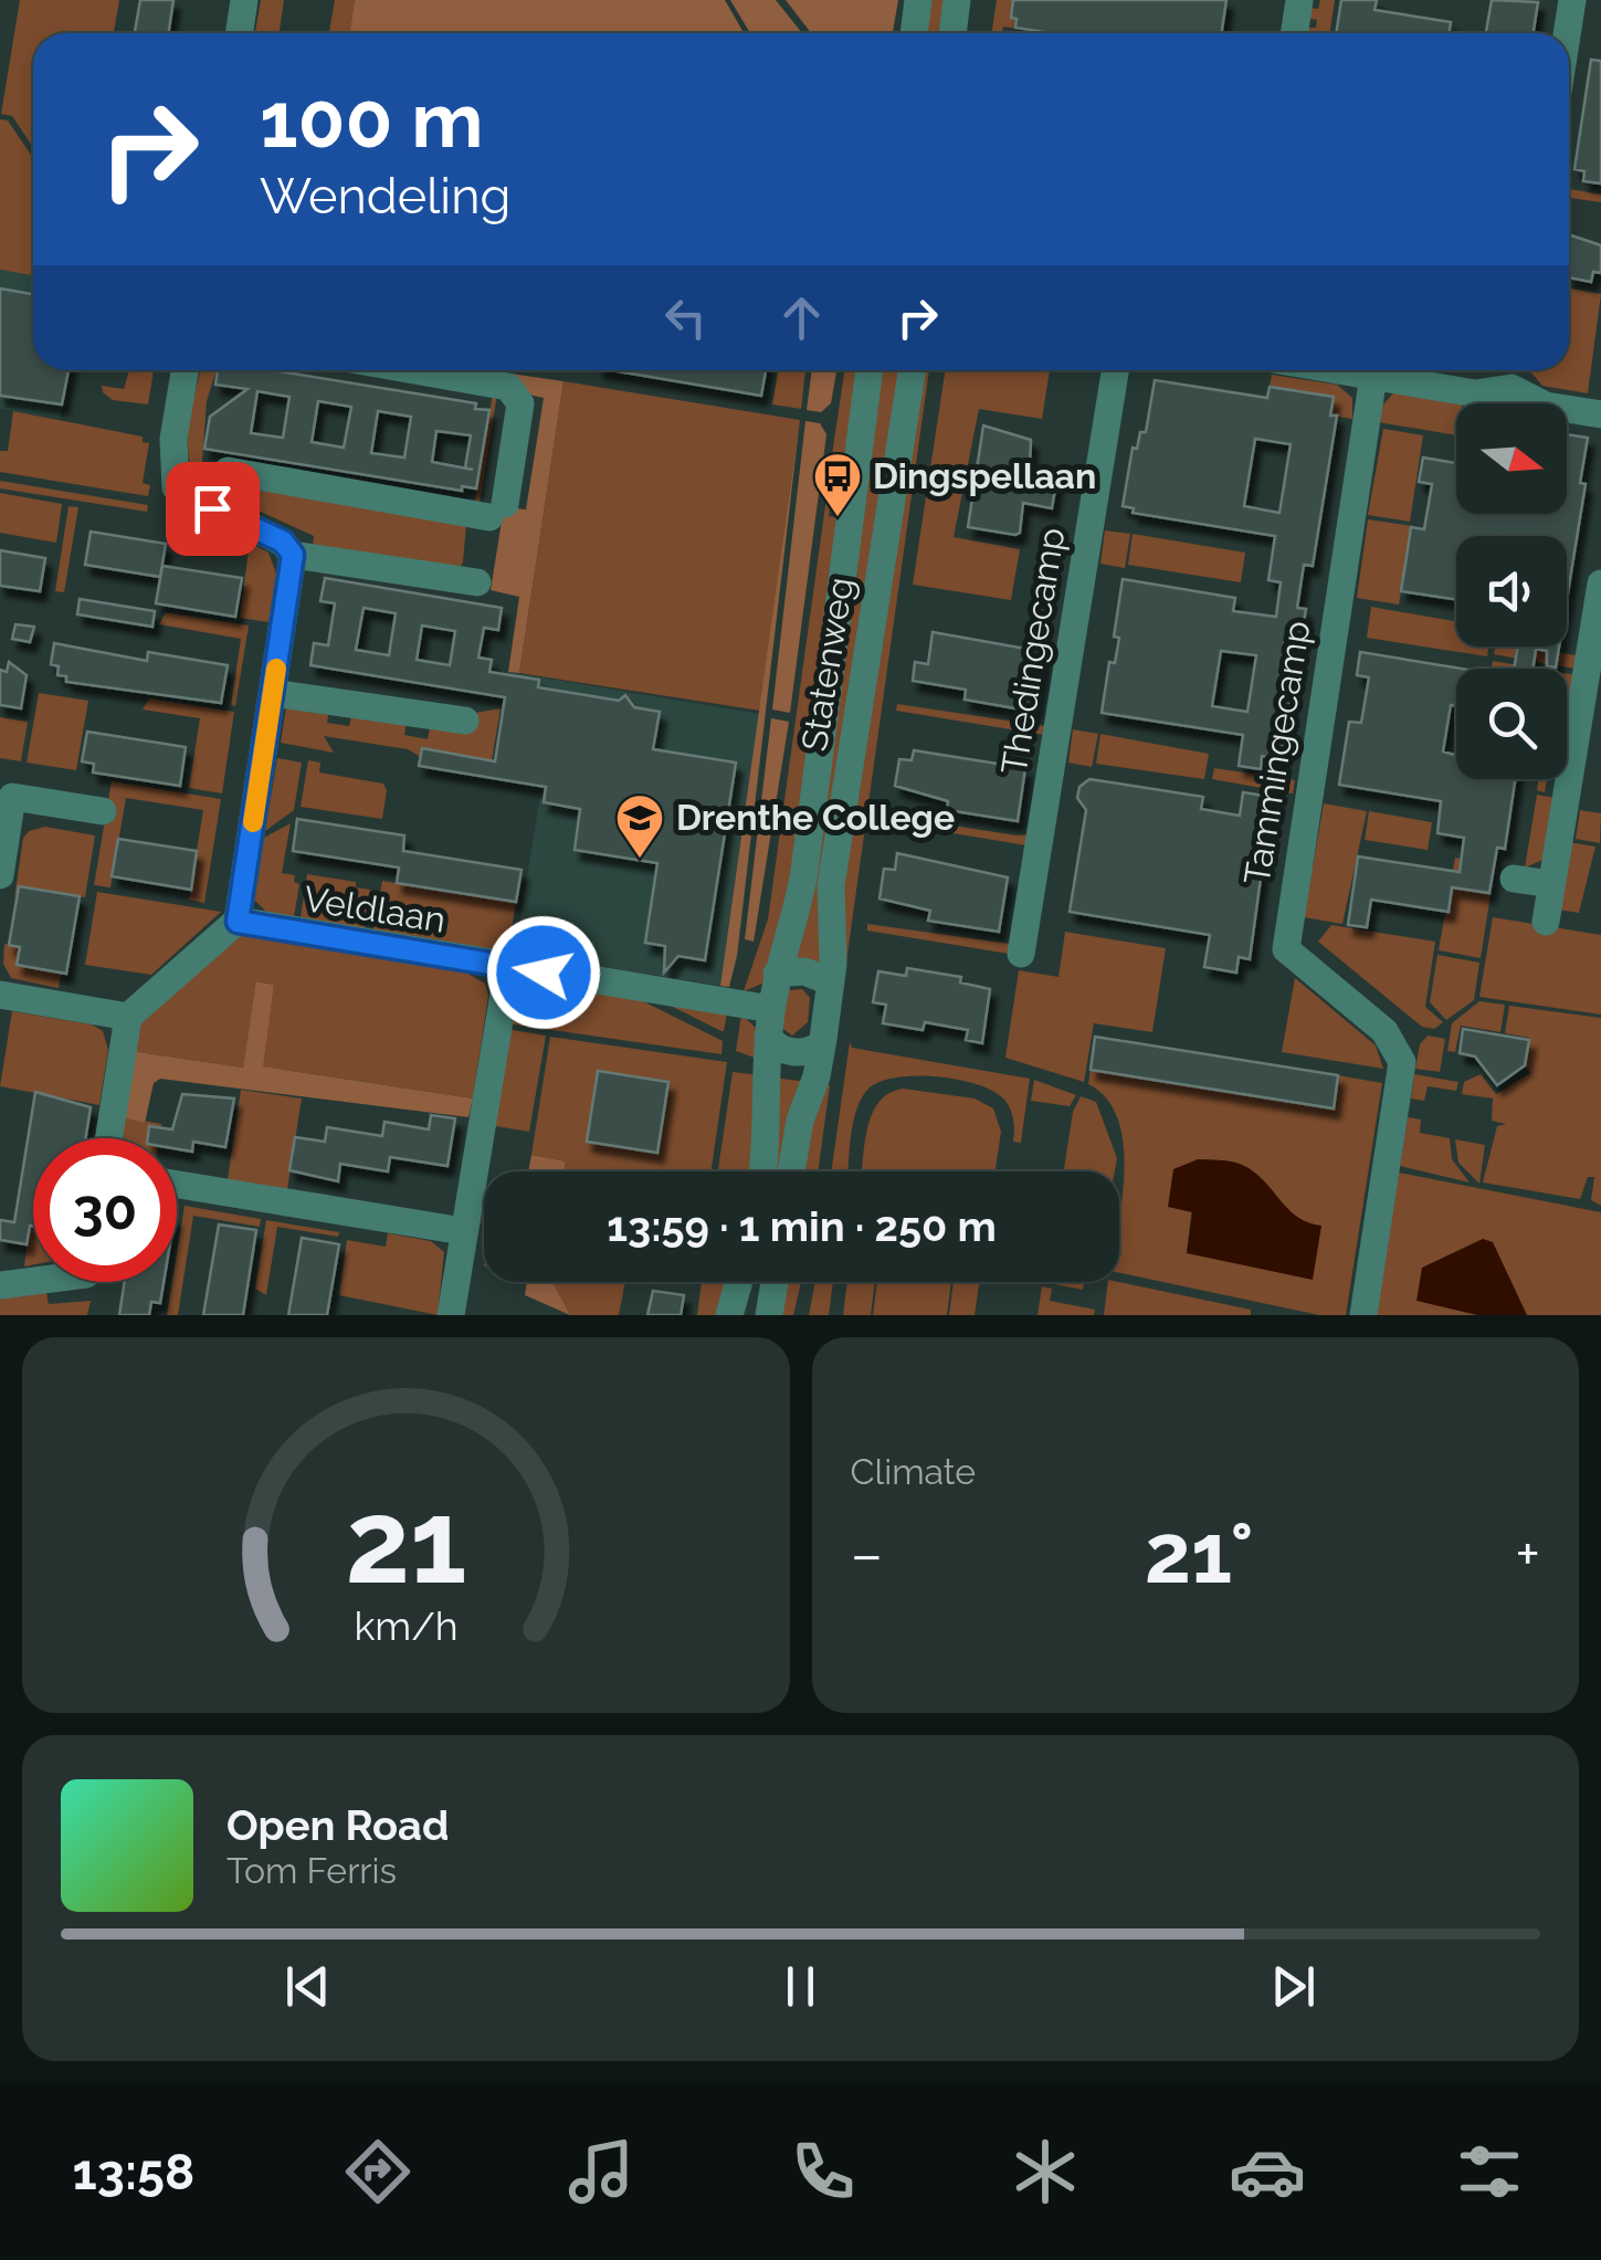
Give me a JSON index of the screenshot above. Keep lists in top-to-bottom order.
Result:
{
  "streets": {
    "street": [
      "Thedingecamp",
      "Statenweg",
      "Tammingecamp",
      "Veldlaan"
    ]
  },
  "crossings": [
    ["Statenweg", "Veldlaan"]
  ],
  "places": {
    "bus stop": ["Dingspellaan"],
    "school or university": ["Drenthe College"]
  },
  "north": "right",
  "page": {
    "turn": ["100 m", "Wendeling"],
    "limit": "30",
    "trip": "13:59 · 1 min · 250 m",
    "tile": "Climate",
    "heat": ["−", "21°", "+"],
    "song": ["Open Road", "Tom Ferris"],
    "tabs": "13:58",
    "gauge": ["21", "km/h"]
  }
}
